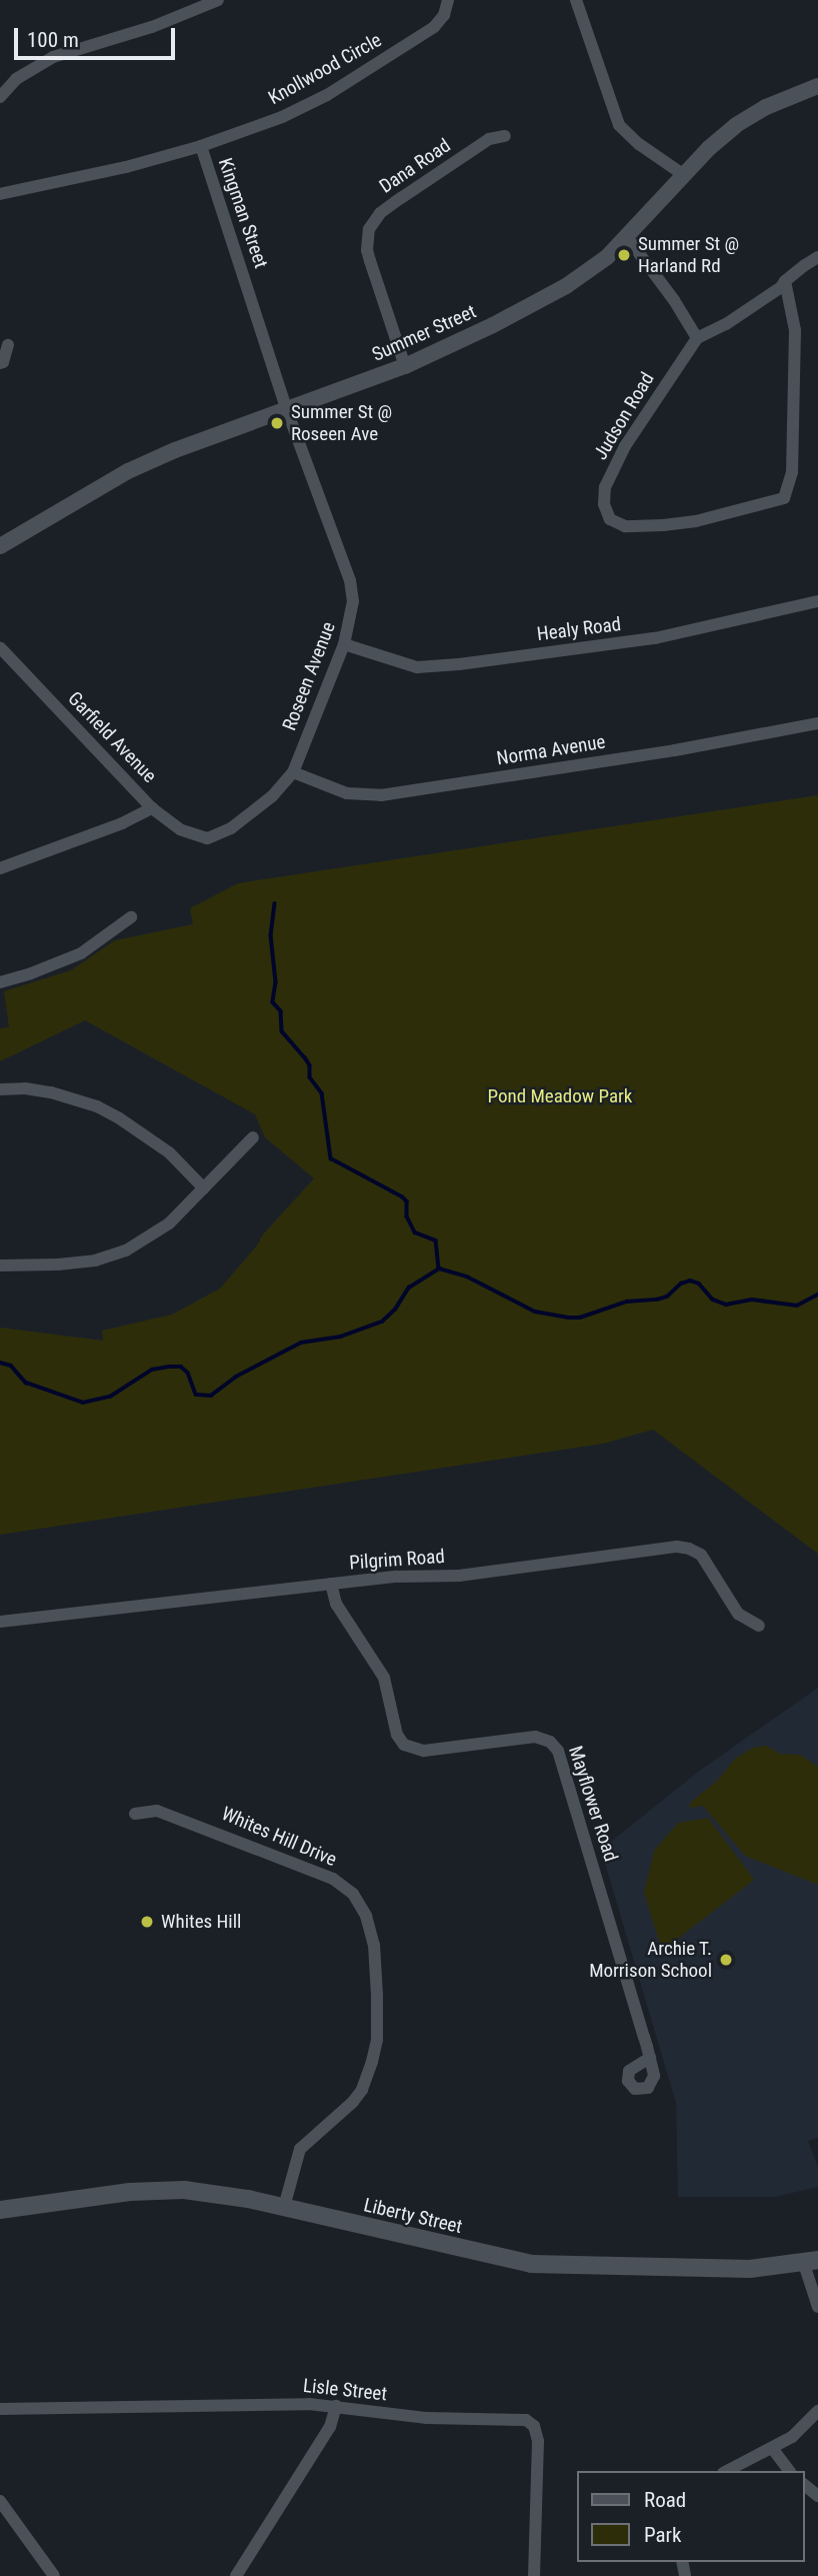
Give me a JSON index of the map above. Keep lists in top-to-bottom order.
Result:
{
  "streets": {
    "main road": ["Liberty Street"],
    "street": [
      "Knollwood Circle",
      "Dana Road",
      "Kingman Street",
      "Summer Street",
      "Judson Road",
      "Healy Road",
      "Roseen Avenue",
      "Garfield Avenue",
      "Norma Avenue",
      "Pilgrim Road",
      "Mayflower Road",
      "Whites Hill Drive",
      "Lisle Street"
    ]
  },
  "crossings": [
    ["Knollwood Circle", "Kingman Street"],
    ["Dana Road", "Summer Street"],
    ["Kingman Street", "Summer Street"],
    ["Kingman Street", "Roseen Avenue"],
    ["Summer Street", "Roseen Avenue"],
    ["Healy Road", "Roseen Avenue"],
    ["Roseen Avenue", "Garfield Avenue"],
    ["Roseen Avenue", "Norma Avenue"],
    ["Pilgrim Road", "Mayflower Road"],
    ["Whites Hill Drive", "Liberty Street"]
  ],
  "parks": ["Pond Meadow Park"],
  "places": [
    "Summer St @ Harland Rd",
    "Summer St @ Roseen Ave",
    "Whites Hill",
    "Archie T. Morrison School"
  ],
  "legend": ["Road", "Park"],
  "scale_bar": "100 m"
}
